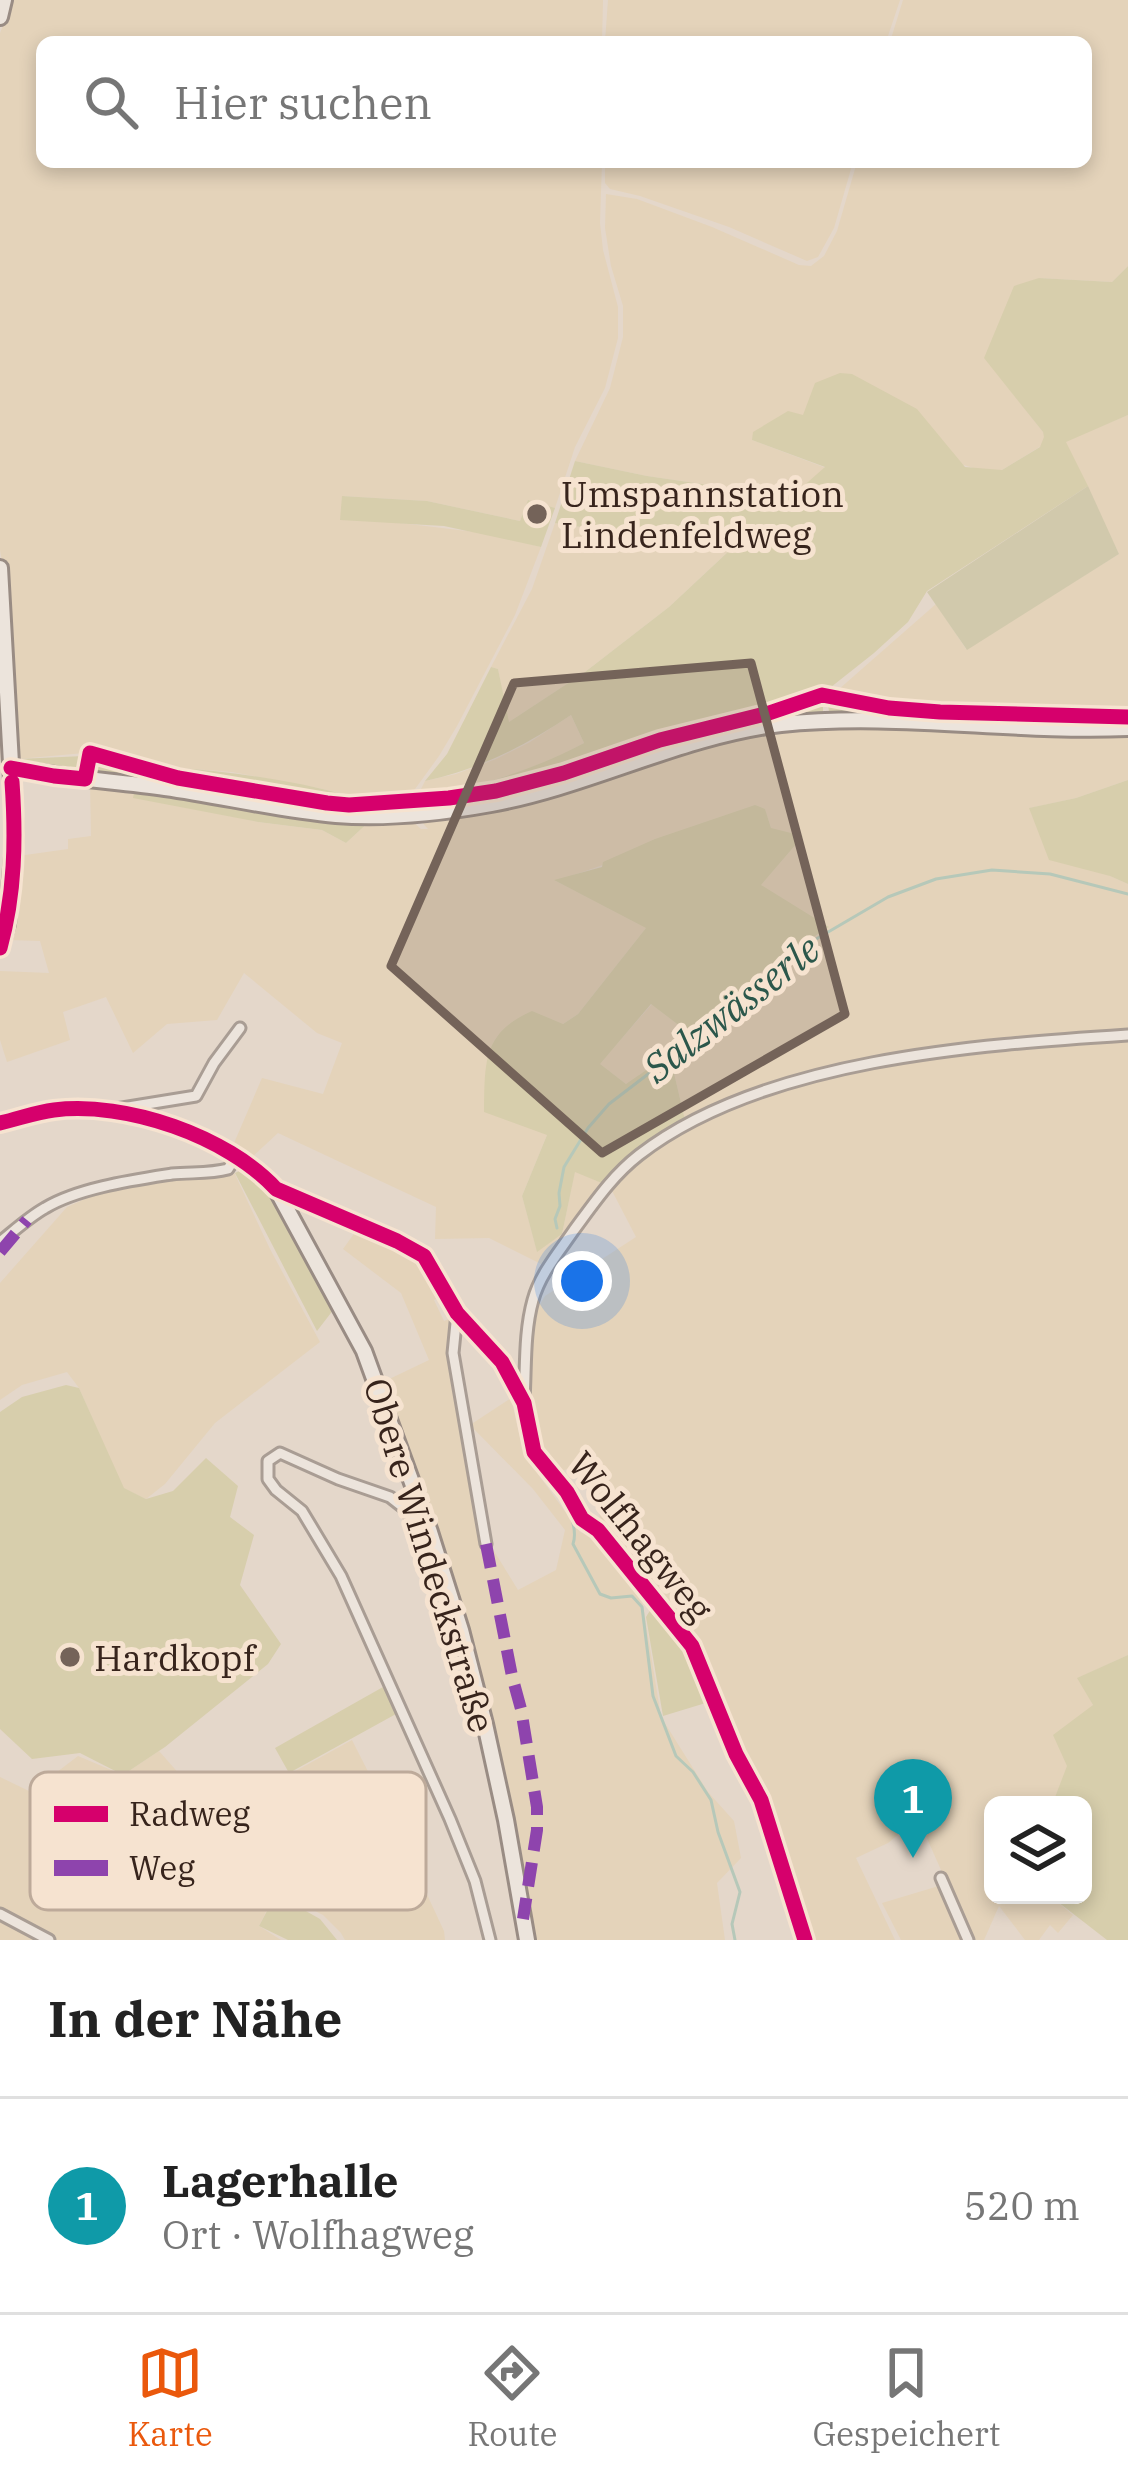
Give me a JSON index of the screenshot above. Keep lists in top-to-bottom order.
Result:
{
  "streets": {
    "street": ["Wolfhagweg", "Obere Windeckstraße"]
  },
  "crossings": [
    ["Wolfhagweg", "Obere Windeckstraße"]
  ],
  "water": ["Salzwässerle"],
  "places": ["Umspannstation Lindenfeldweg", "Hardkopf"],
  "legend": ["Radweg", "Weg"],
  "page": {
    "search": "Hier suchen",
    "pins": "1",
    "heading": "In der Nähe",
    "list": [
      {
        "mark": "1",
        "name": "Lagerhalle",
        "note": "Ort · Wolfhagweg",
        "value": "520 m"
      }
    ],
    "nav": ["Karte", "Route", "Gespeichert"]
  }
}
